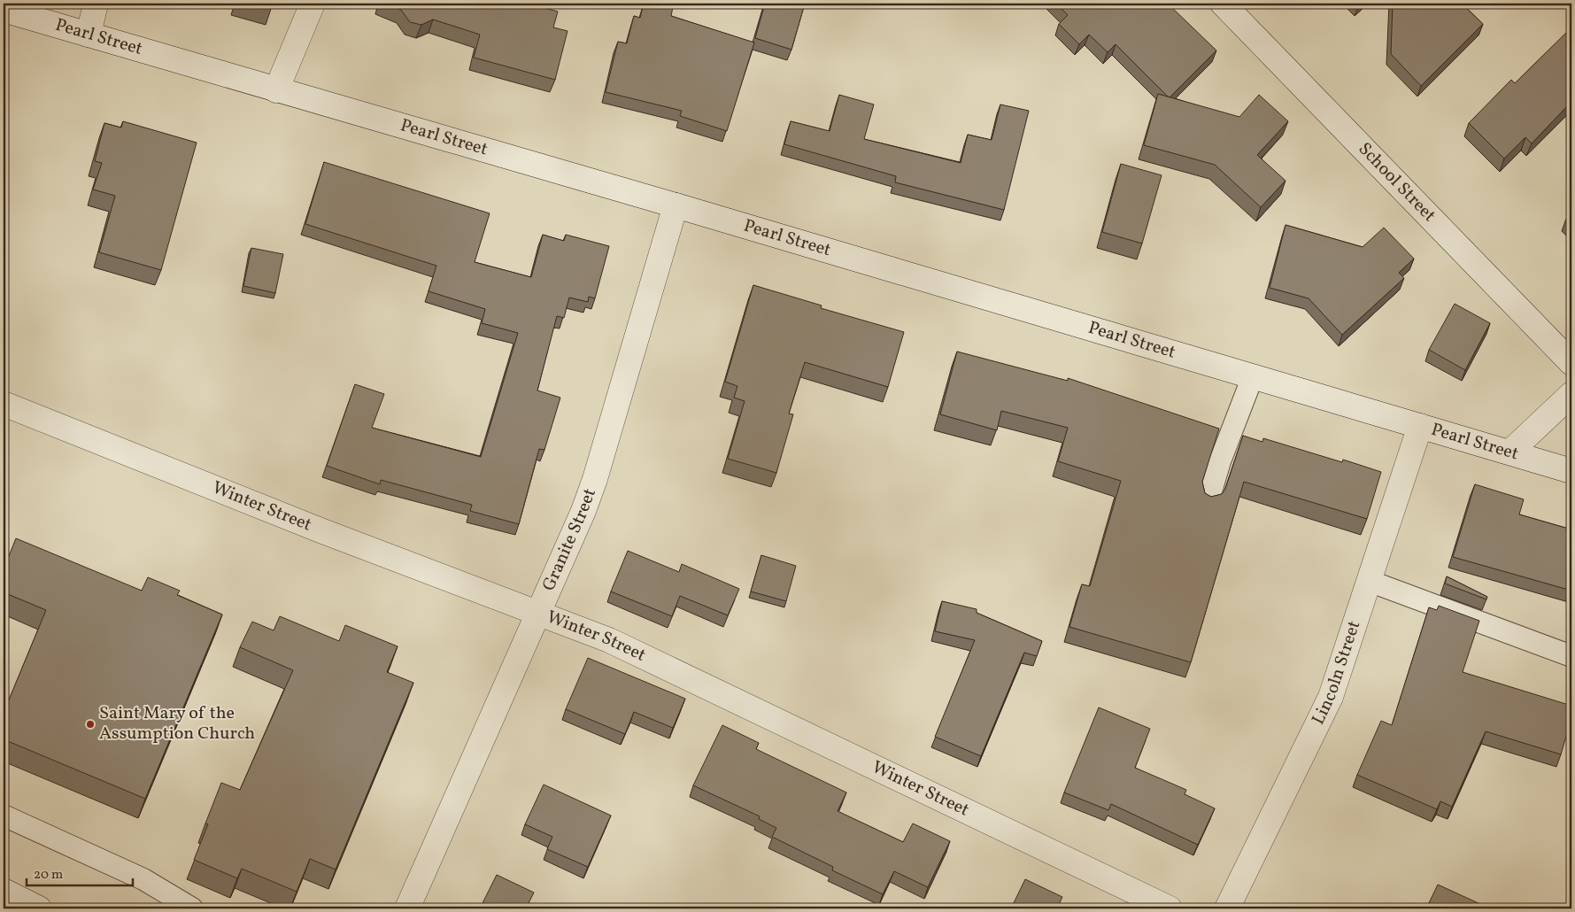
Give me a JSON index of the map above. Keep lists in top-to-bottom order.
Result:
{
  "streets": {
    "street": [
      "Pearl Street",
      "School Street",
      "Winter Street",
      "Granite Street",
      "Lincoln Street"
    ]
  },
  "crossings": [
    ["Pearl Street", "Granite Street"],
    ["Pearl Street", "Lincoln Street"],
    ["Winter Street", "Granite Street"]
  ],
  "places": ["Saint Mary of the Assumption Church"],
  "scale_bar": "20 m"
}
